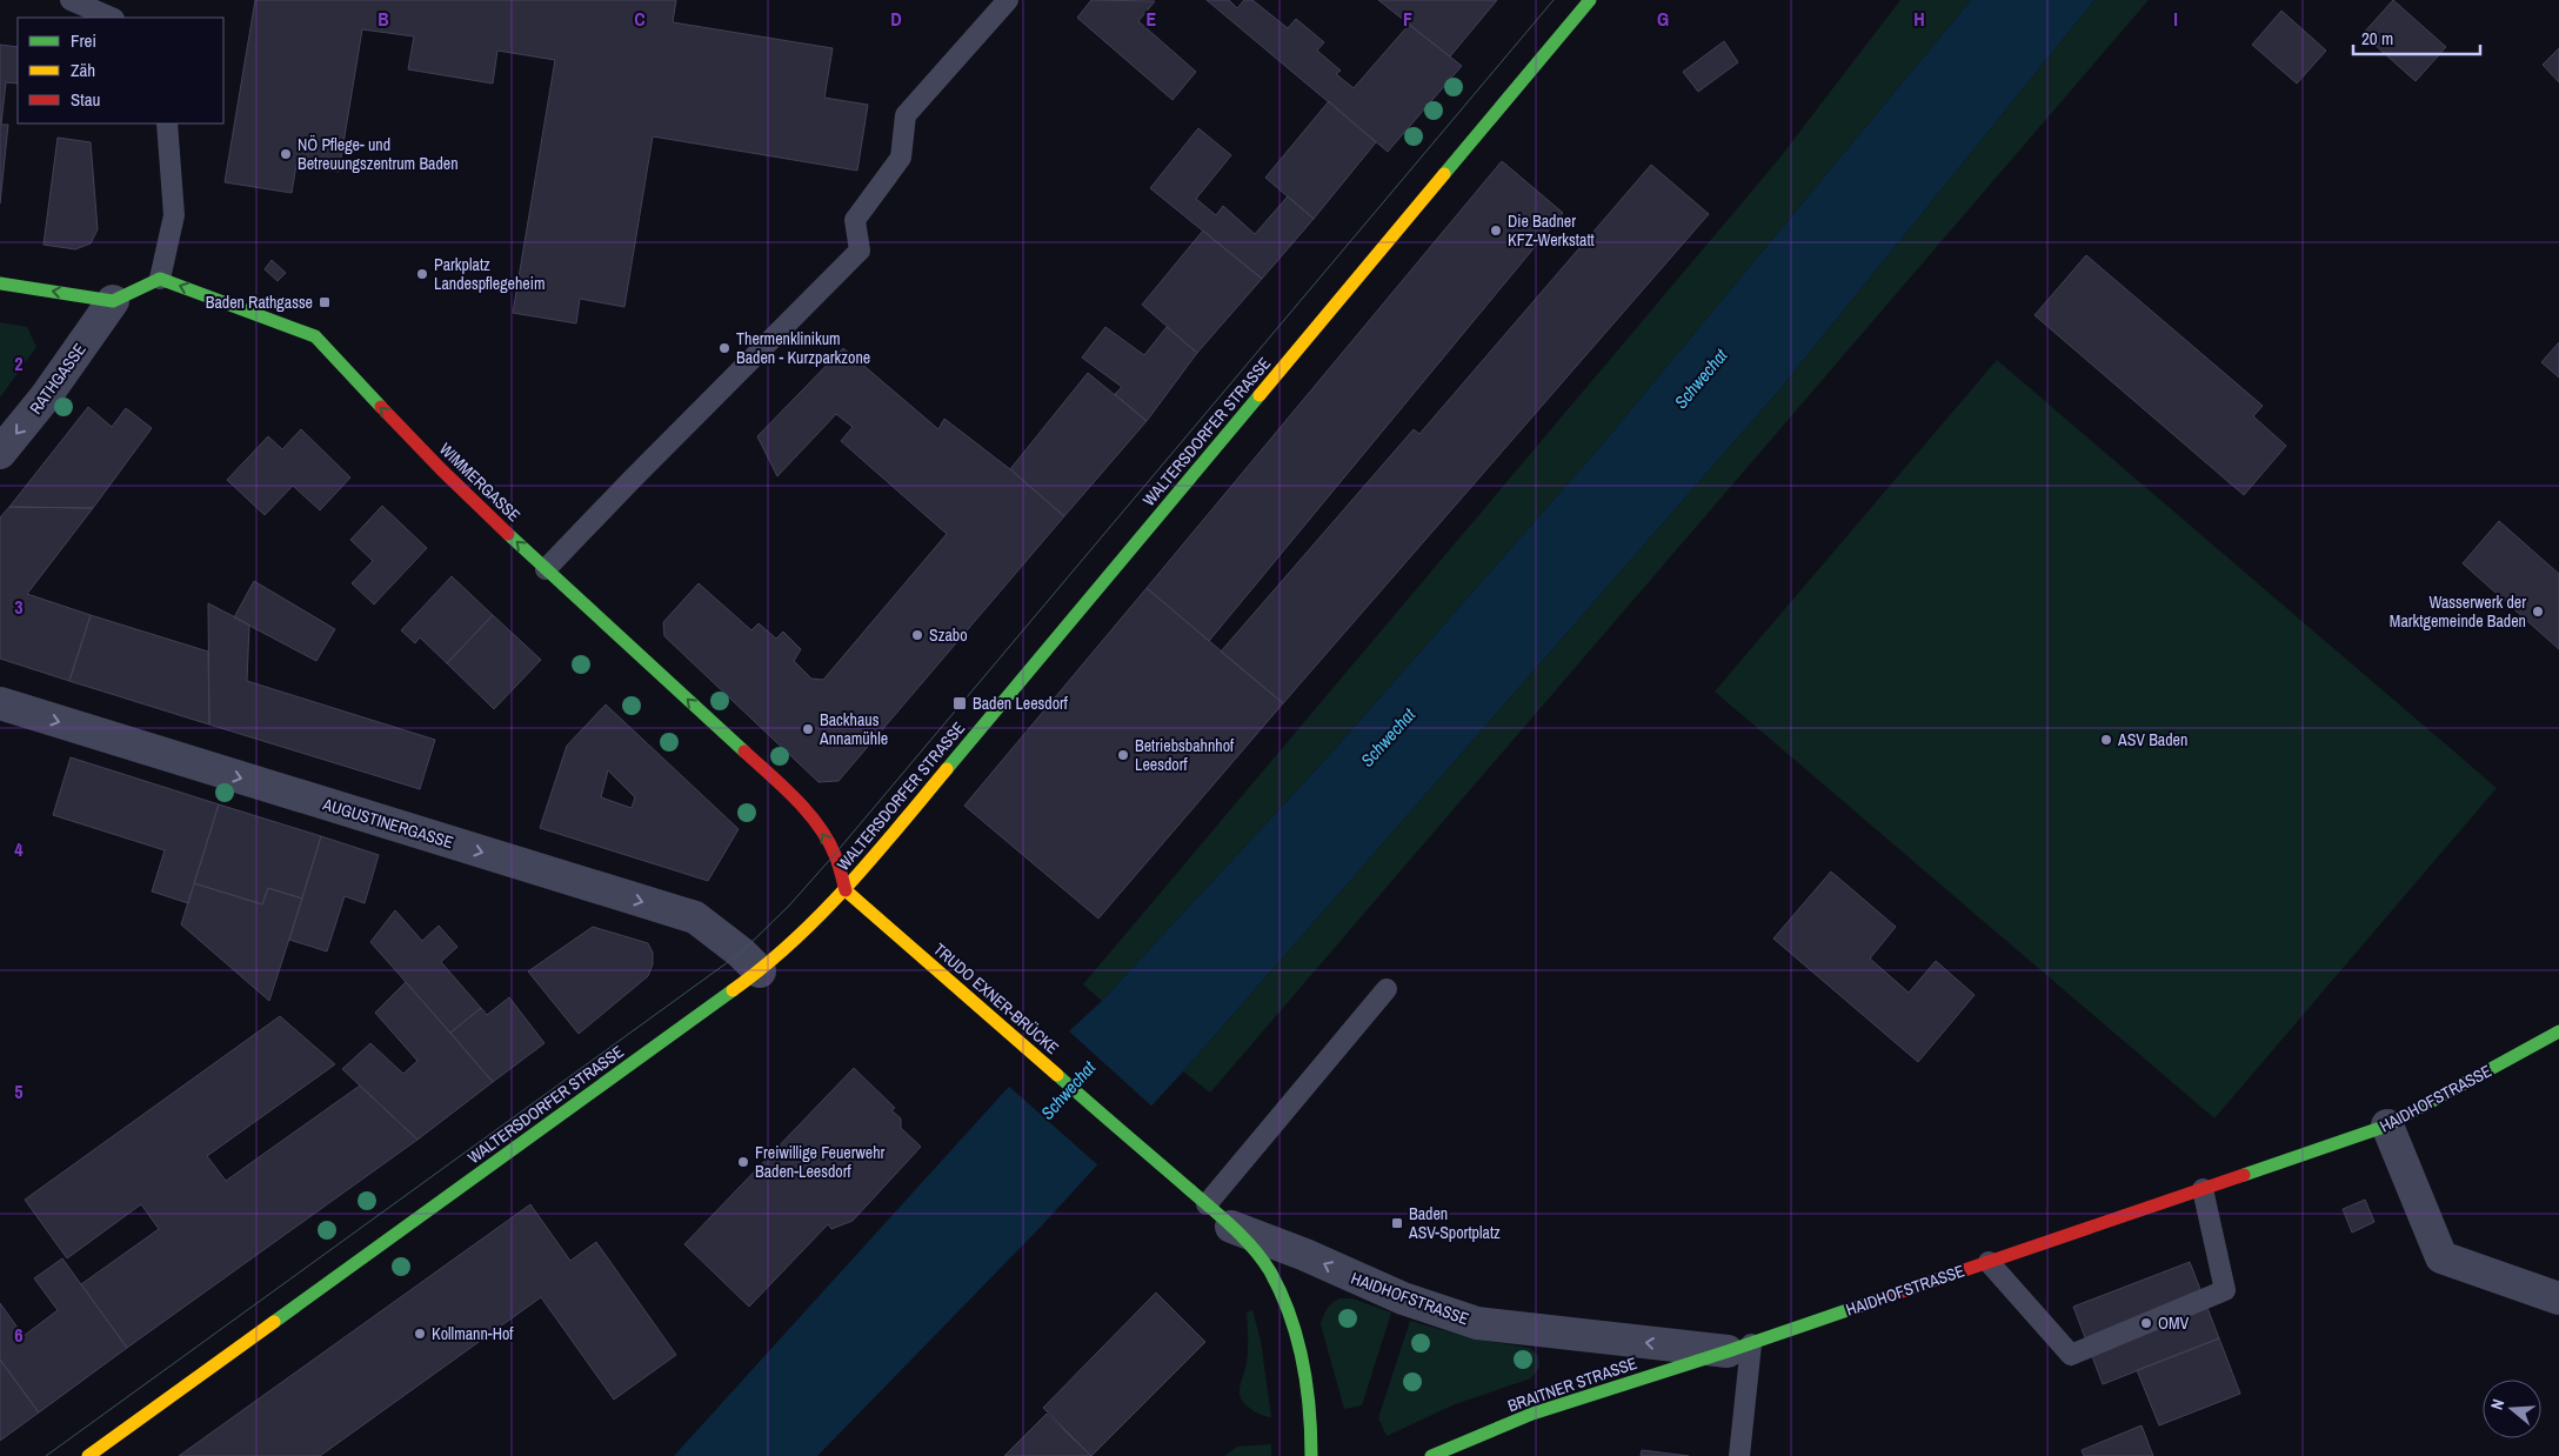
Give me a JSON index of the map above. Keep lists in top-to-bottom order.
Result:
{
  "streets": {
    "street": [
      "RATHGASSE",
      "WALTERSDORFER STRASSE",
      "WIMMERGASSE",
      "AUGUSTINERGASSE",
      "TRUDO EXNER-BRÜCKE",
      "HAIDHOFSTRASSE",
      "BRAITNER STRASSE"
    ]
  },
  "crossings": [
    ["WALTERSDORFER STRASSE", "WIMMERGASSE"],
    ["WALTERSDORFER STRASSE", "AUGUSTINERGASSE"],
    ["WALTERSDORFER STRASSE", "TRUDO EXNER-BRÜCKE"],
    ["WIMMERGASSE", "TRUDO EXNER-BRÜCKE"],
    ["TRUDO EXNER-BRÜCKE", "HAIDHOFSTRASSE"],
    ["HAIDHOFSTRASSE", "BRAITNER STRASSE"]
  ],
  "one_way": [
    "RATHGASSE",
    "WIMMERGASSE",
    "AUGUSTINERGASSE",
    "HAIDHOFSTRASSE"
  ],
  "water": ["Schwechat"],
  "places": {
    "other": [
      "NÖ Pflege- und Betreuungszentrum Baden",
      "Die Badner KFZ-Werkstatt",
      "Parkplatz Landespflegeheim",
      "Thermenklinikum Baden - Kurzparkzone",
      "Wasserwerk der Marktgemeinde Baden",
      "Szabo",
      "Backhaus Annamühle",
      "ASV Baden",
      "Betriebsbahnhof Leesdorf",
      "Freiwillige Feuerwehr Baden-Leesdorf",
      "OMV",
      "Kollmann-Hof"
    ],
    "transit": ["Baden Rathgasse", "Baden Leesdorf", "Baden ASV-Sportplatz"]
  },
  "legend": ["Frei", "Zäh", "Stau"],
  "scale_bar": "20 m",
  "north": "left",
  "grid": {
    "columns": [
      "B",
      "C",
      "D",
      "E",
      "F",
      "G",
      "H",
      "I"
    ],
    "rows": [
      "2",
      "3",
      "4",
      "5",
      "6"
    ]
  }
}
